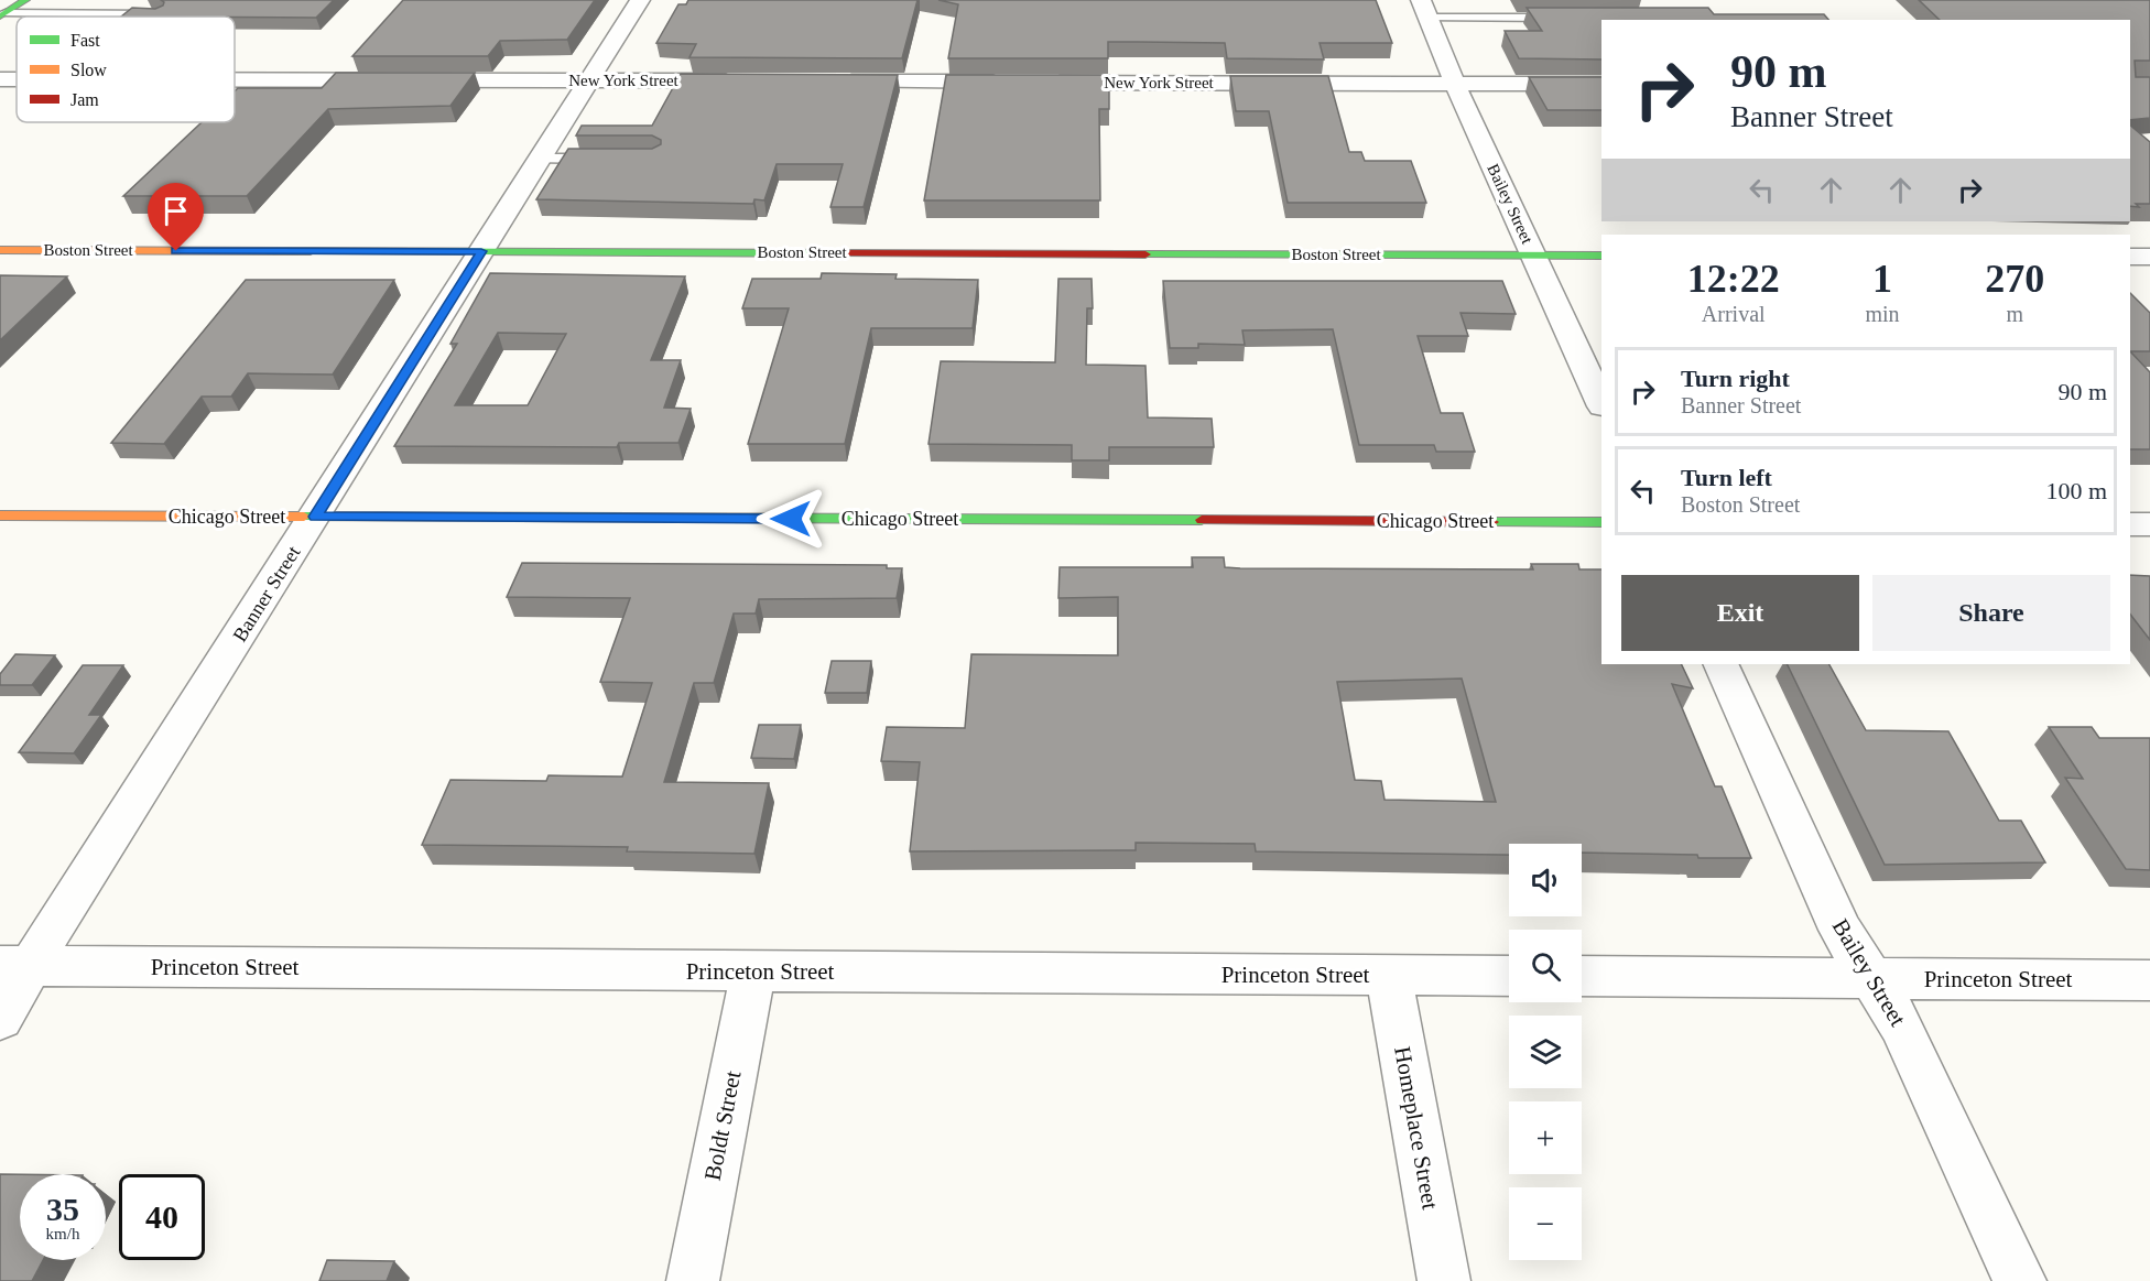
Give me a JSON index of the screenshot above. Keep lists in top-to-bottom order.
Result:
{
  "streets": {
    "street": [
      "New York Street",
      "Bailey Street",
      "Boston Street",
      "Chicago Street",
      "Banner Street",
      "Princeton Street",
      "Boldt Street",
      "Homeplace Street"
    ]
  },
  "crossings": [
    ["New York Street", "Bailey Street"],
    ["New York Street", "Banner Street"],
    ["Bailey Street", "Boston Street"],
    ["Bailey Street", "Princeton Street"],
    ["Boston Street", "Banner Street"],
    ["Chicago Street", "Banner Street"],
    ["Banner Street", "Princeton Street"],
    ["Princeton Street", "Boldt Street"],
    ["Princeton Street", "Homeplace Street"]
  ],
  "legend": ["Fast", "Slow", "Jam"],
  "page": {
    "turn": ["90 m", "Banner Street"],
    "eta": [
      "12:22",
      "Arrival",
      "1",
      "min",
      "270",
      "m"
    ],
    "list": [
      {
        "name": "Turn right",
        "note": "Banner Street",
        "value": "90 m"
      },
      {
        "name": "Turn left",
        "note": "Boston Street",
        "value": "100 m"
      }
    ],
    "buttons": ["Exit", "Share"],
    "map_buttons": ["+", "−"],
    "speed": "35 km/h",
    "limit": "40"
  }
}
